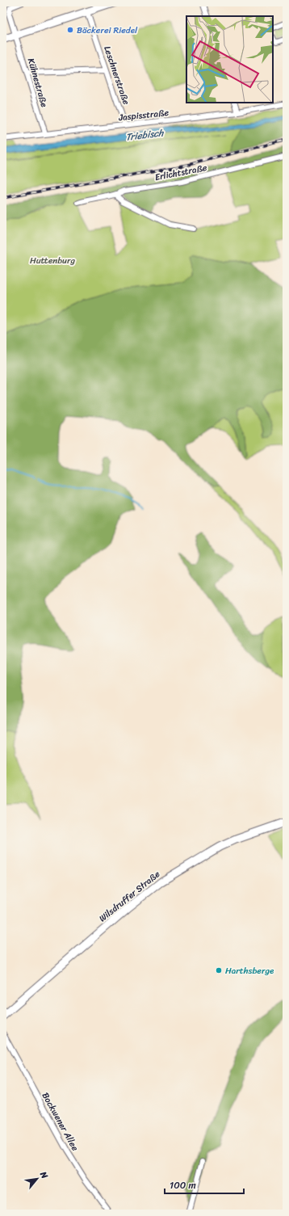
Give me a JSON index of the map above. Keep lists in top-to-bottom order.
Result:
{
  "streets": {
    "main road": ["Wilsdruffer Straße"],
    "street": [
      "Leschnerstraße",
      "Kühnestraße",
      "Jaspisstraße",
      "Erlichtstraße",
      "Bockwener Allee"
    ]
  },
  "crossings": [
    ["Leschnerstraße", "Jaspisstraße"],
    ["Kühnestraße", "Jaspisstraße"]
  ],
  "water": ["Triebisch"],
  "parks": ["Huttenburg"],
  "places": ["Bäckerei Riedel", "Harthsberge"],
  "scale_bar": "100 m",
  "north": "top right"
}
